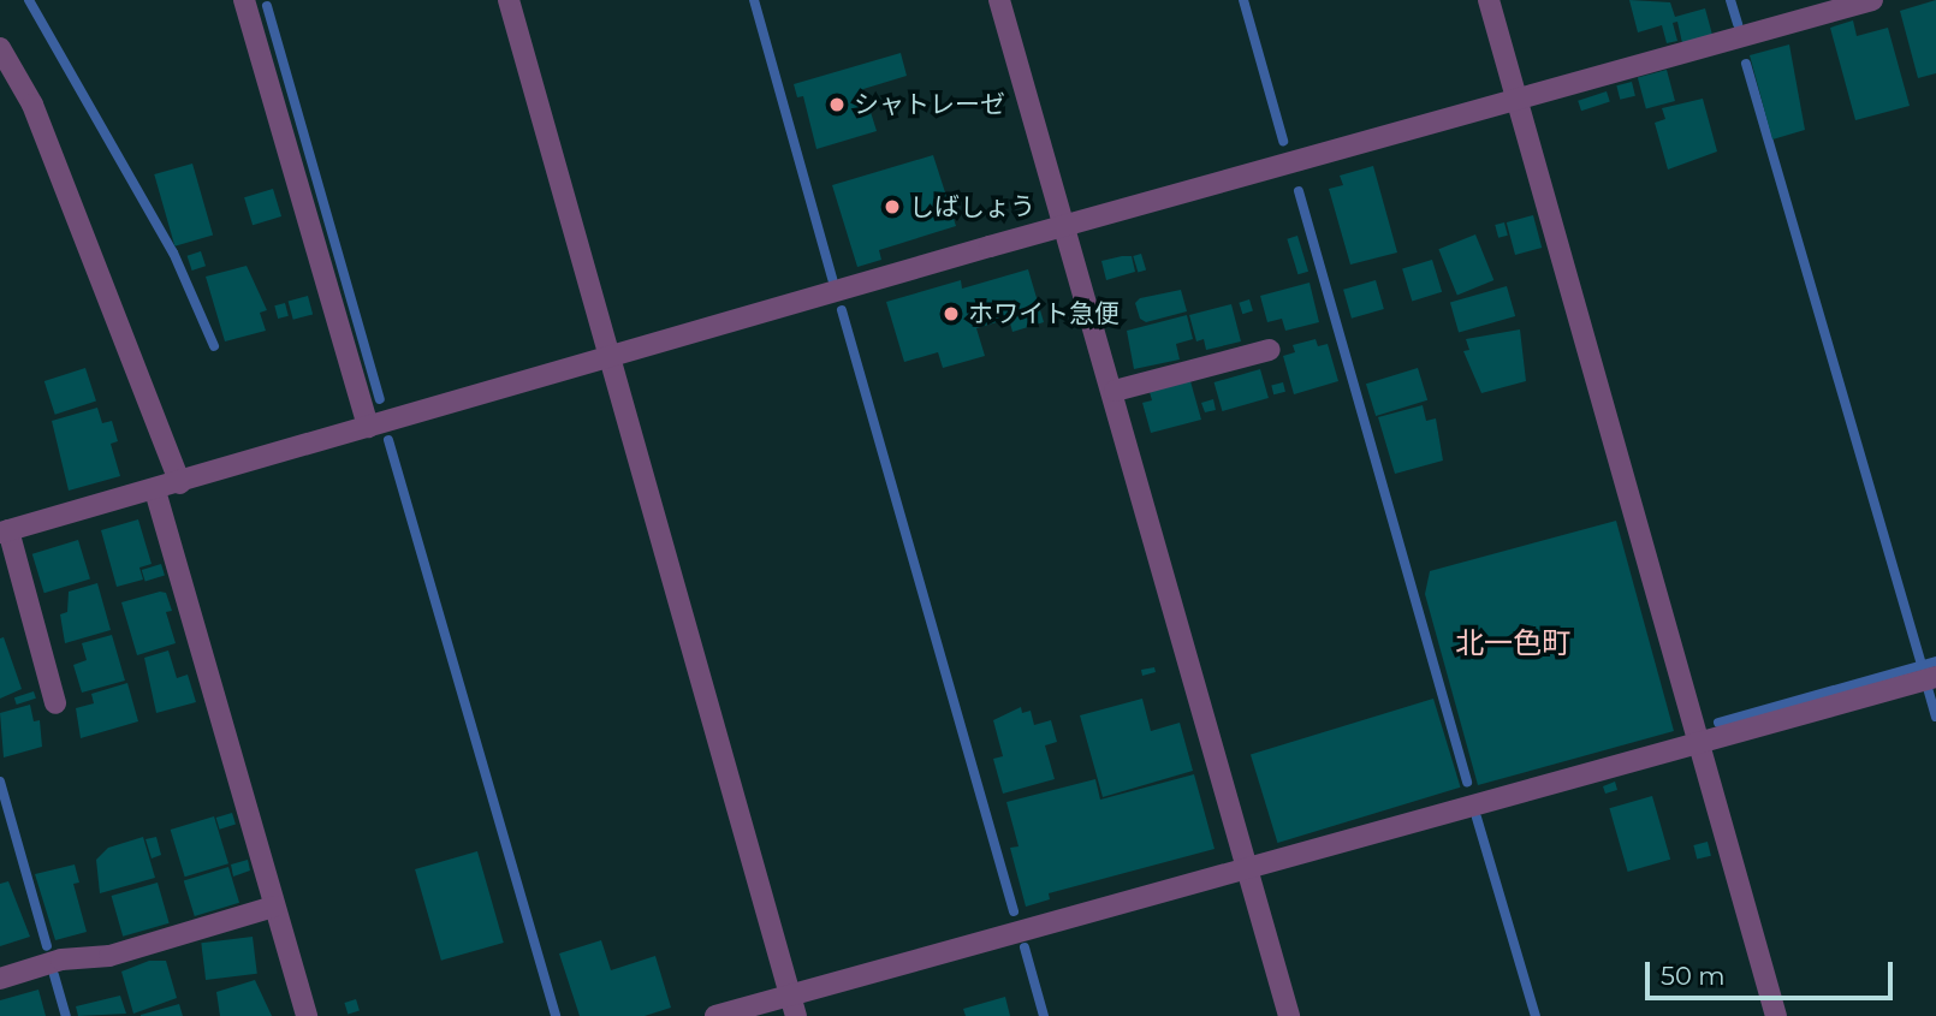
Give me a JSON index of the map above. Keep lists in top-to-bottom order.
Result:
{
  "districts": ["北一色町"],
  "places": ["シャトレーゼ", "しばしょう", "ホワイト急便"],
  "scale_bar": "50 m"
}
